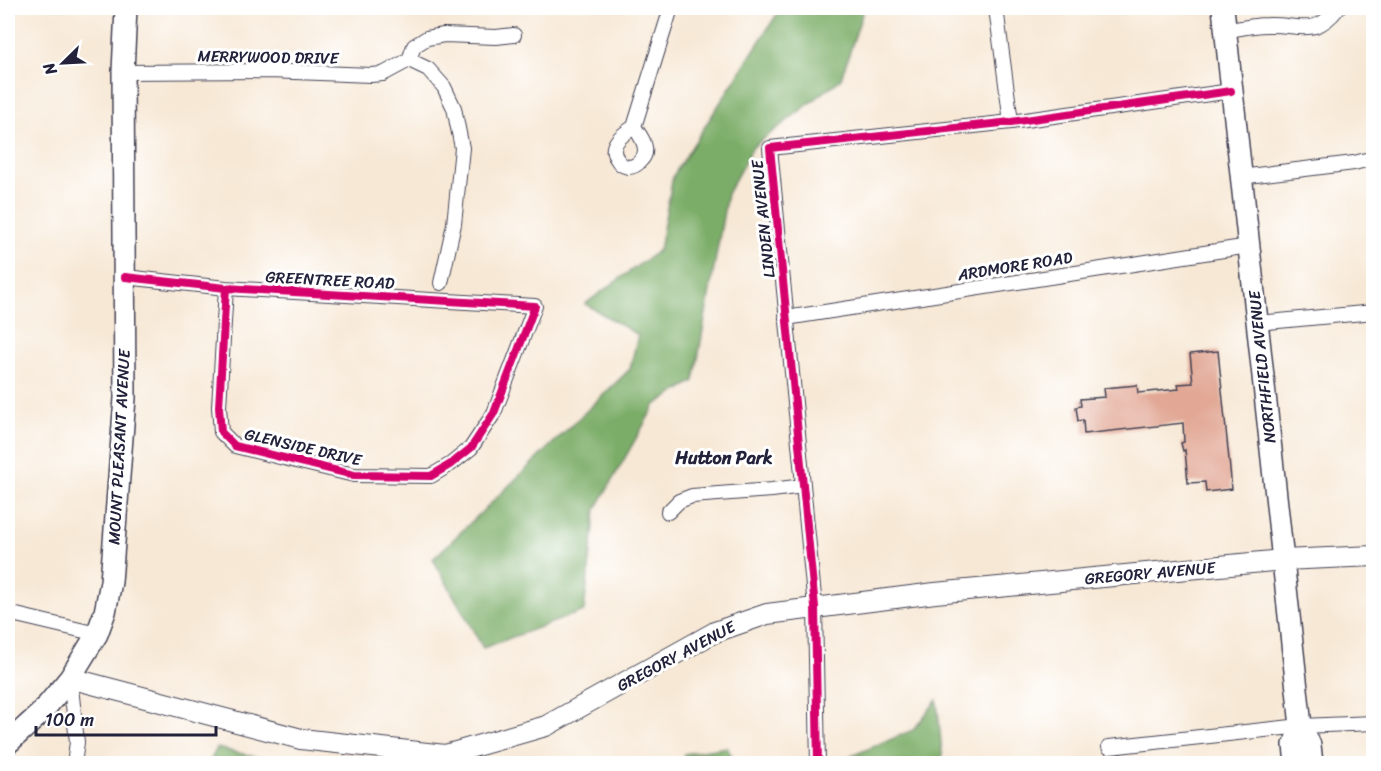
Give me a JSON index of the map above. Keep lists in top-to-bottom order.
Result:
{
  "streets": {
    "main road": ["NORTHFIELD AVENUE", "MOUNT PLEASANT AVENUE", "GREGORY AVENUE"],
    "street": [
      "MERRYWOOD DRIVE",
      "LINDEN AVENUE",
      "ARDMORE ROAD",
      "GREENTREE ROAD",
      "GLENSIDE DRIVE"
    ]
  },
  "crossings": [
    ["MERRYWOOD DRIVE", "MOUNT PLEASANT AVENUE"],
    ["LINDEN AVENUE", "ARDMORE ROAD"],
    ["LINDEN AVENUE", "NORTHFIELD AVENUE"],
    ["LINDEN AVENUE", "GREGORY AVENUE"],
    ["ARDMORE ROAD", "NORTHFIELD AVENUE"],
    ["GREENTREE ROAD", "MOUNT PLEASANT AVENUE"],
    ["GREENTREE ROAD", "GLENSIDE DRIVE"],
    ["NORTHFIELD AVENUE", "GREGORY AVENUE"],
    ["MOUNT PLEASANT AVENUE", "GREGORY AVENUE"]
  ],
  "districts": ["Hutton Park"],
  "scale_bar": "100 m",
  "north": "bottom left"
}
